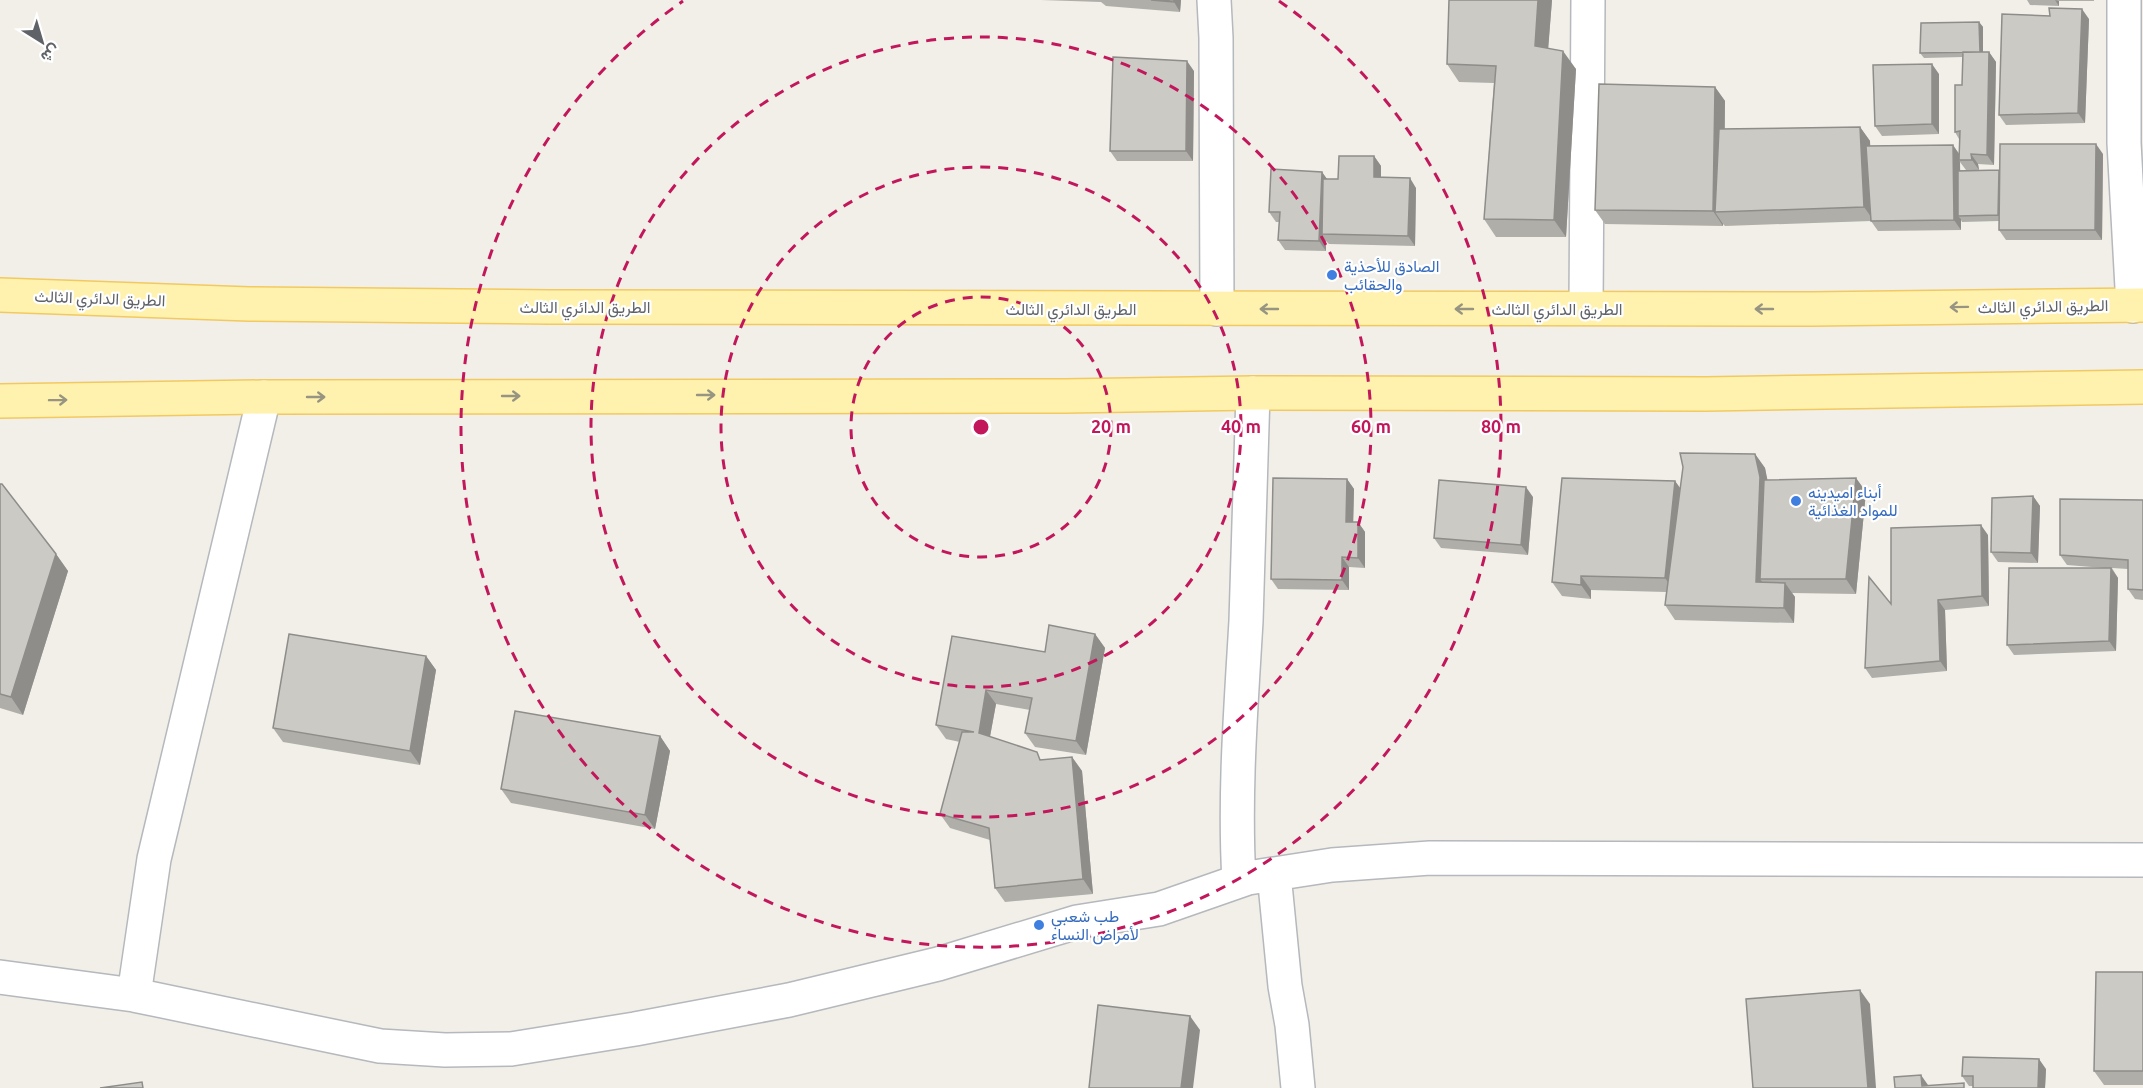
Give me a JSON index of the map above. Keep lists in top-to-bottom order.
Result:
{
  "streets": {
    "main road": ["الطريق الدائري الثالث"]
  },
  "places": ["الصادق للأحذية والحقائب", "أبناء اميدينه للمواد الغذائية", "طب شعبي لأمراض النساء"],
  "north": "bottom right",
  "rings": [
    "20 m",
    "40 m",
    "60 m",
    "80 m"
  ]
}
